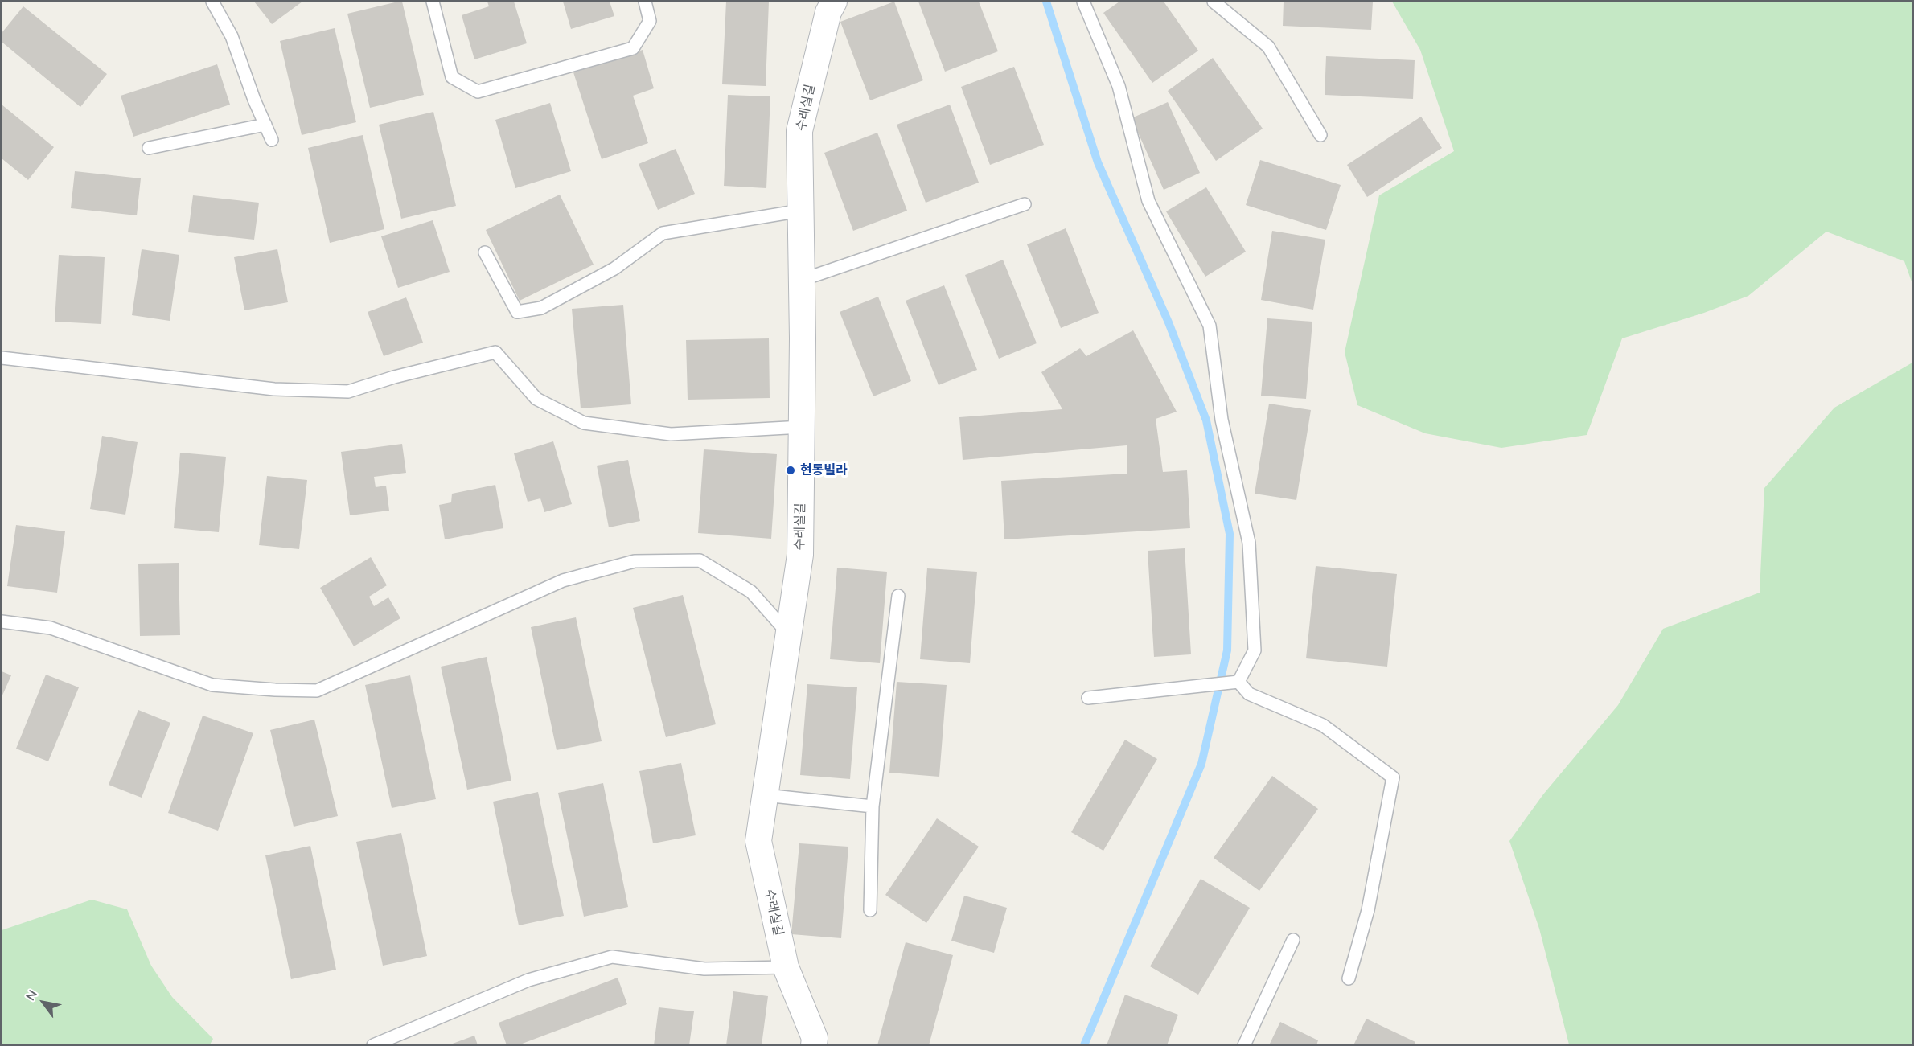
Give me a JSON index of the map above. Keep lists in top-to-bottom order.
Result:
{
  "streets": {
    "street": ["수레실길"]
  },
  "places": ["현동빌라"],
  "north": "top left"
}
